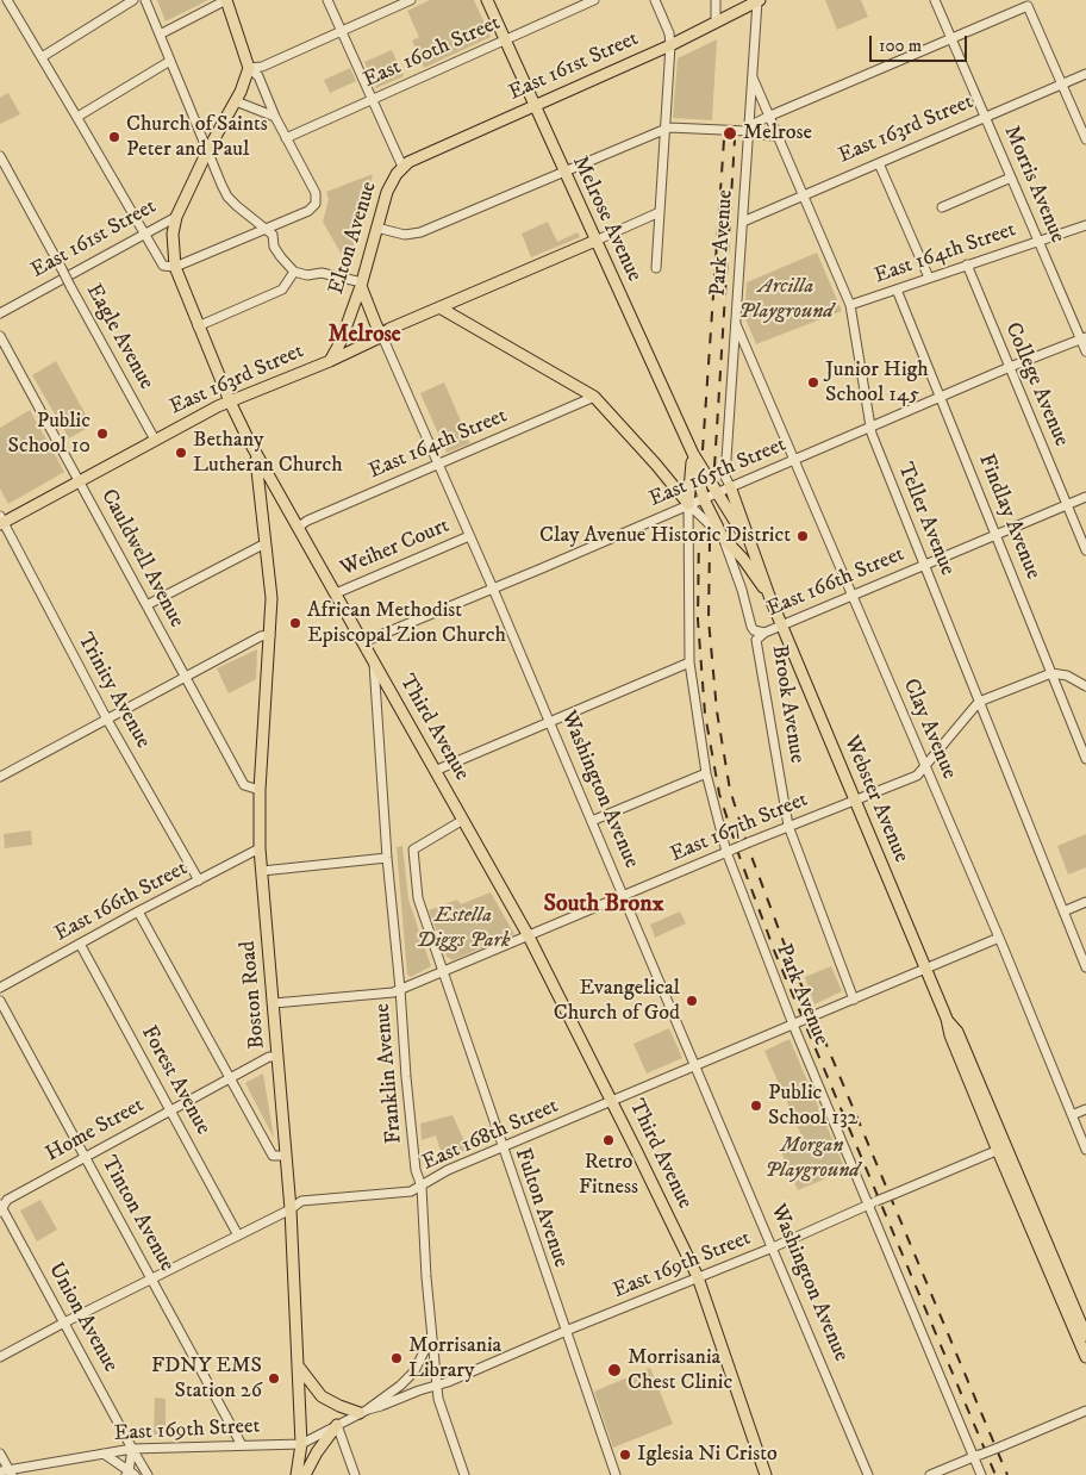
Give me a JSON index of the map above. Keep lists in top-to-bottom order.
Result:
{
  "streets": {
    "main road": [
      "East 161st Street",
      "East 163rd Street",
      "Melrose Avenue",
      "Elton Avenue",
      "Brook Avenue",
      "Third Avenue",
      "Washington Avenue",
      "Webster Avenue",
      "Boston Road"
    ],
    "street": [
      "East 160th Street",
      "Morris Avenue",
      "Park Avenue",
      "East 164th Street",
      "Eagle Avenue",
      "College Avenue",
      "East 165th Street",
      "Findlay Avenue",
      "Teller Avenue",
      "Weiher Court",
      "Cauldwell Avenue",
      "East 166th Street",
      "Trinity Avenue",
      "Clay Avenue",
      "East 167th Street",
      "Franklin Avenue",
      "Forest Avenue",
      "Home Street",
      "East 168th Street",
      "Fulton Avenue",
      "Tinton Avenue",
      "East 169th Street",
      "Union Avenue"
    ]
  },
  "crossings": [
    ["East 160th Street", "Melrose Avenue"],
    ["East 160th Street", "Elton Avenue"],
    ["East 161st Street", "Melrose Avenue"],
    ["East 161st Street", "Elton Avenue"],
    ["East 161st Street", "Park Avenue"],
    ["East 161st Street", "Third Avenue"],
    ["East 163rd Street", "Morris Avenue"],
    ["East 163rd Street", "Melrose Avenue"],
    ["East 163rd Street", "Elton Avenue"],
    ["East 163rd Street", "Park Avenue"],
    ["East 163rd Street", "Eagle Avenue"],
    ["East 163rd Street", "Teller Avenue"],
    ["East 163rd Street", "Cauldwell Avenue"],
    ["East 163rd Street", "Trinity Avenue"],
    ["East 163rd Street", "Brook Avenue"],
    ["East 163rd Street", "Third Avenue"],
    ["East 163rd Street", "Washington Avenue"],
    ["Morris Avenue", "East 164th Street"],
    ["Morris Avenue", "East 165th Street"],
    ["Melrose Avenue", "East 165th Street"],
    ["Melrose Avenue", "Webster Avenue"],
    ["Elton Avenue", "Washington Avenue"],
    ["Park Avenue", "East 165th Street"],
    ["Park Avenue", "Teller Avenue"],
    ["Park Avenue", "Brook Avenue"],
    ["Park Avenue", "Clay Avenue"],
    ["Park Avenue", "Webster Avenue"],
    ["Park Avenue", "East 167th Street"],
    ["Park Avenue", "East 168th Street"],
    ["Park Avenue", "East 169th Street"],
    ["East 164th Street", "College Avenue"],
    ["East 164th Street", "Findlay Avenue"],
    ["East 164th Street", "Teller Avenue"],
    ["East 164th Street", "Brook Avenue"],
    ["East 164th Street", "Third Avenue"],
    ["East 164th Street", "Washington Avenue"],
    ["College Avenue", "East 165th Street"],
    ["College Avenue", "East 166th Street"],
    ["East 165th Street", "Findlay Avenue"],
    ["East 165th Street", "Teller Avenue"],
    ["East 165th Street", "Brook Avenue"],
    ["East 165th Street", "Third Avenue"],
    ["East 165th Street", "Clay Avenue"],
    ["East 165th Street", "Washington Avenue"],
    ["East 165th Street", "Webster Avenue"],
    ["Findlay Avenue", "East 166th Street"],
    ["Findlay Avenue", "East 167th Street"],
    ["Teller Avenue", "East 166th Street"],
    ["Teller Avenue", "East 167th Street"],
    ["Weiher Court", "Third Avenue"],
    ["Weiher Court", "Washington Avenue"],
    ["Cauldwell Avenue", "Boston Road"],
    ["East 166th Street", "Trinity Avenue"],
    ["East 166th Street", "Brook Avenue"],
    ["East 166th Street", "Clay Avenue"],
    ["East 166th Street", "Webster Avenue"],
    ["East 166th Street", "Boston Road"],
    ["East 166th Street", "Forest Avenue"],
    ["Brook Avenue", "Webster Avenue"],
    ["Brook Avenue", "East 167th Street"],
    ["Brook Avenue", "East 168th Street"],
    ["Third Avenue", "East 167th Street"],
    ["Third Avenue", "Boston Road"],
    ["Third Avenue", "Franklin Avenue"],
    ["Third Avenue", "East 168th Street"],
    ["Third Avenue", "Fulton Avenue"],
    ["Third Avenue", "East 169th Street"],
    ["Clay Avenue", "East 167th Street"],
    ["Clay Avenue", "East 168th Street"],
    ["Washington Avenue", "East 167th Street"],
    ["Washington Avenue", "East 168th Street"],
    ["Washington Avenue", "East 169th Street"],
    ["Webster Avenue", "East 167th Street"],
    ["Webster Avenue", "East 168th Street"],
    ["Webster Avenue", "East 169th Street"],
    ["East 167th Street", "Boston Road"],
    ["East 167th Street", "Franklin Avenue"],
    ["East 167th Street", "Fulton Avenue"],
    ["Boston Road", "Home Street"],
    ["Boston Road", "East 168th Street"],
    ["Boston Road", "East 169th Street"],
    ["Franklin Avenue", "East 168th Street"],
    ["Franklin Avenue", "East 169th Street"],
    ["Forest Avenue", "Home Street"],
    ["Forest Avenue", "East 168th Street"],
    ["Home Street", "Tinton Avenue"],
    ["Home Street", "Union Avenue"],
    ["East 168th Street", "Fulton Avenue"],
    ["East 168th Street", "Tinton Avenue"],
    ["East 168th Street", "Union Avenue"],
    ["Fulton Avenue", "East 169th Street"],
    ["Tinton Avenue", "East 169th Street"],
    ["East 169th Street", "Union Avenue"]
  ],
  "districts": ["Melrose", "South Bronx"],
  "parks": ["Arcilla Playground", "Estella Diggs Park", "Morgan Playground"],
  "places": [
    "Melrose",
    "Church of Saints Peter and Paul",
    "Junior High School 145",
    "Public School 10",
    "Bethany Lutheran Church",
    "Clay Avenue Historic District",
    "African Methodist Episcopal Zion Church",
    "Evangelical Church of God",
    "Public School 132",
    "Retro Fitness",
    "Morrisania Library",
    "Morrisania Chest Clinic",
    "FDNY EMS Station 26",
    "Iglesia Ni Cristo"
  ],
  "scale_bar": "100 m"
}
